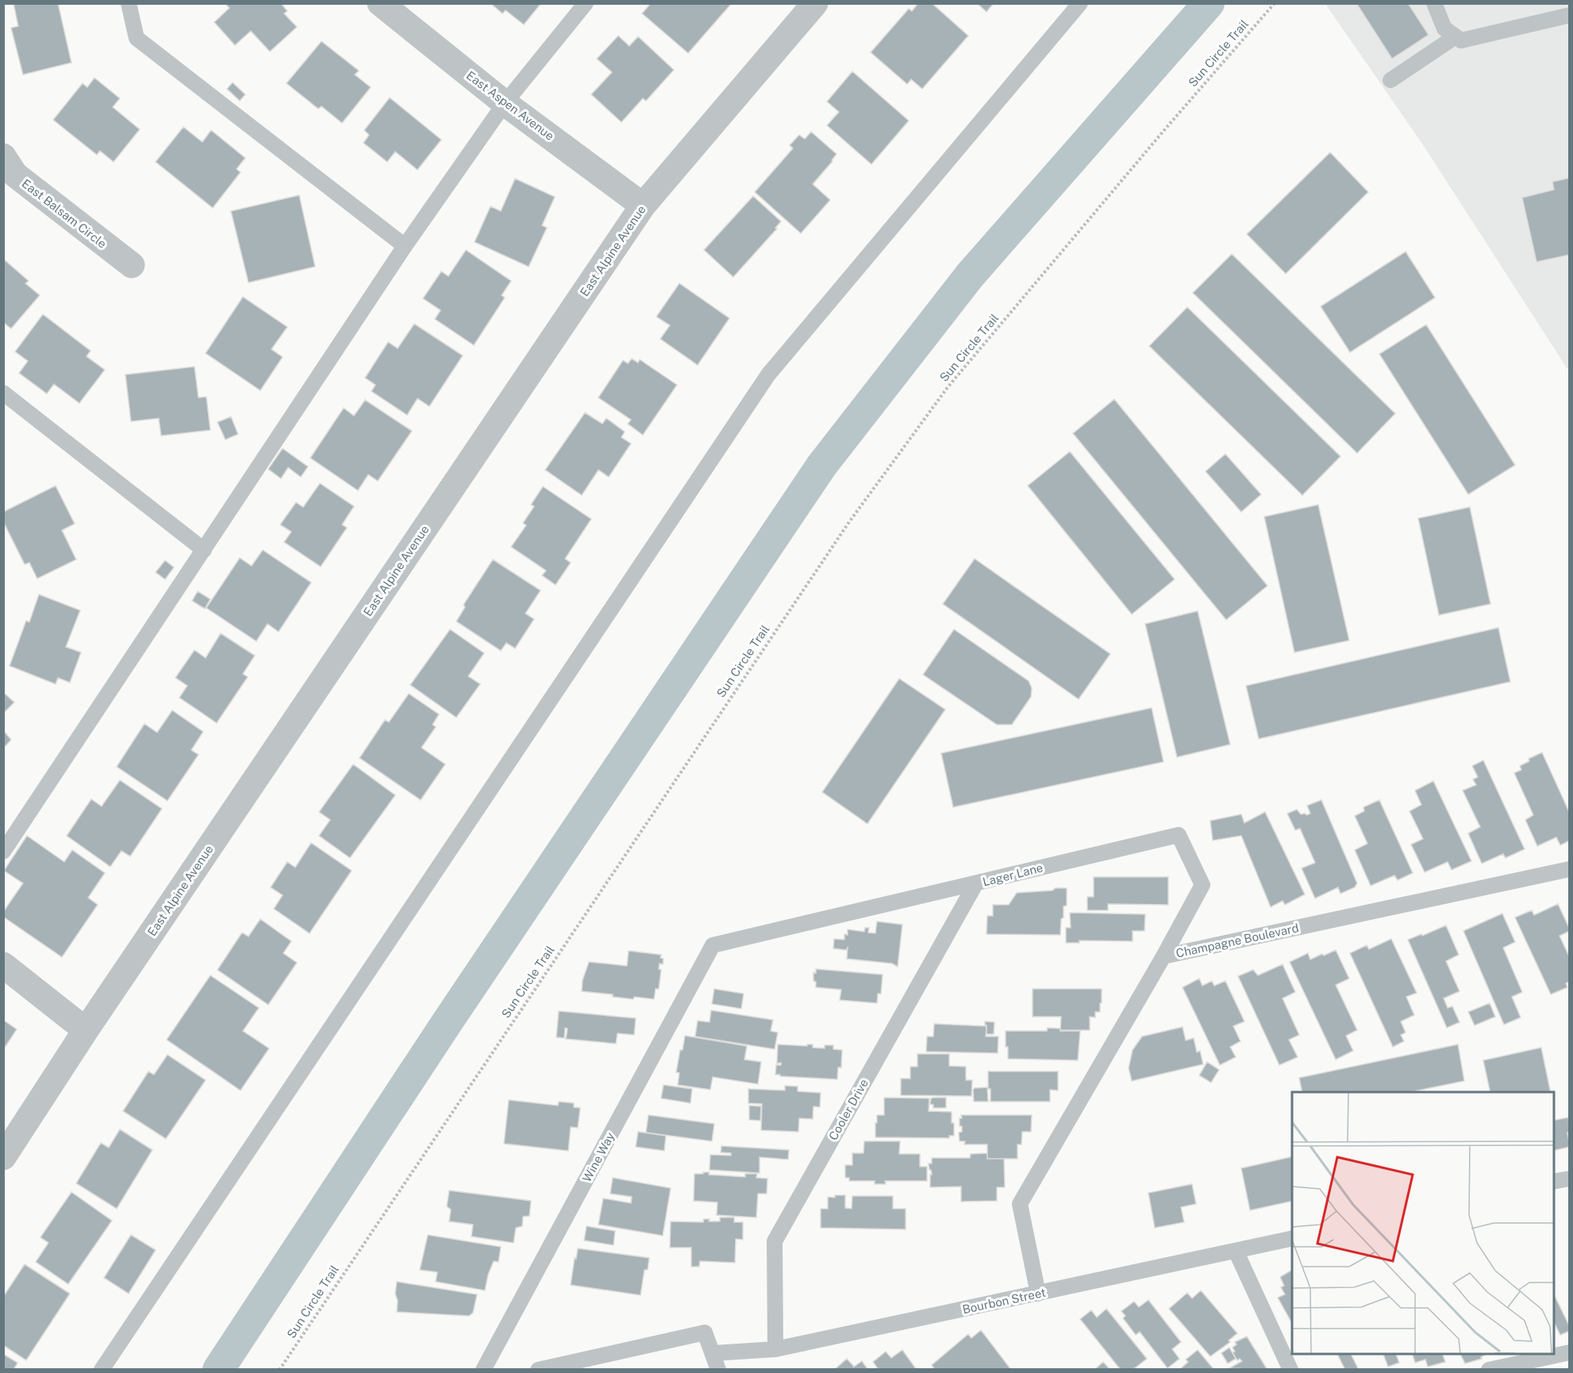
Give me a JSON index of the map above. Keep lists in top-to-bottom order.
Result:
{
  "streets": {
    "street": ["East Aspen Avenue", "East Balsam Circle", "East Alpine Avenue"],
    "lane": [
      "Lager Lane",
      "Champagne Boulevard",
      "Cooler Drive",
      "Wine Way",
      "Bourbon Street"
    ],
    "path": ["Sun Circle Trail"]
  },
  "crossings": [
    ["East Aspen Avenue", "East Alpine Avenue"],
    ["Lager Lane", "Champagne Boulevard"],
    ["Lager Lane", "Cooler Drive"],
    ["Lager Lane", "Wine Way"],
    ["Champagne Boulevard", "Bourbon Street"],
    ["Cooler Drive", "Bourbon Street"]
  ]
}
